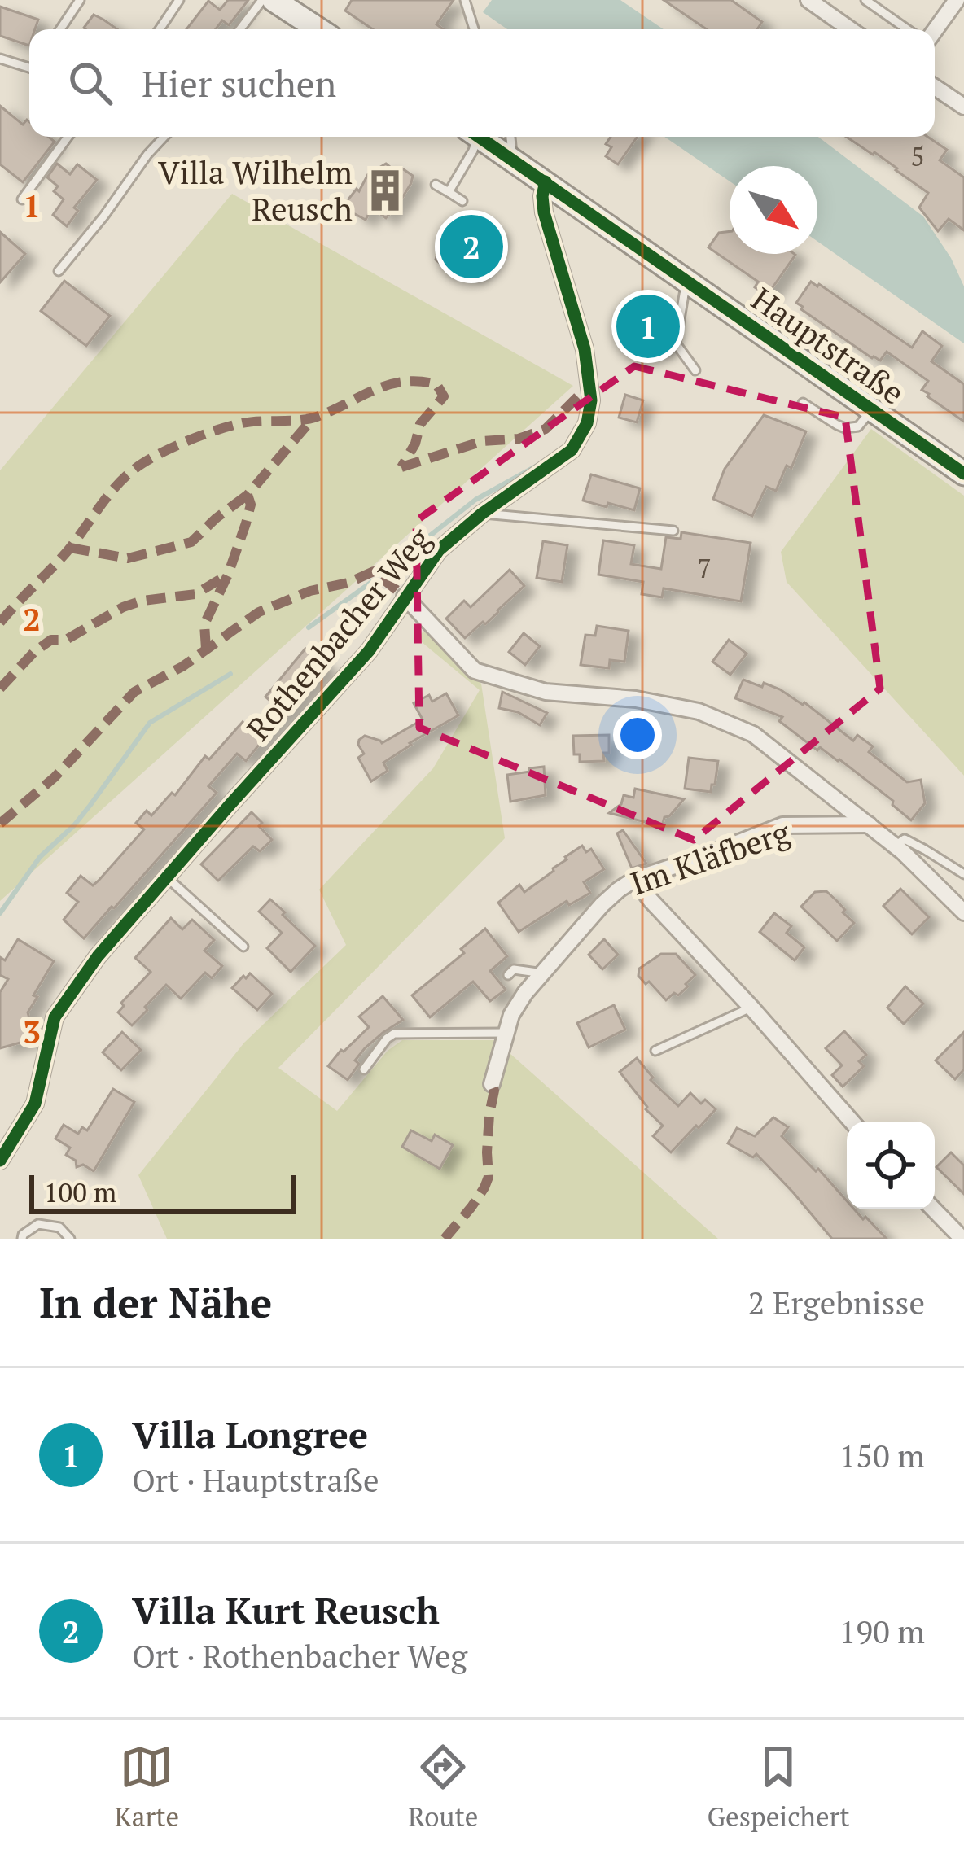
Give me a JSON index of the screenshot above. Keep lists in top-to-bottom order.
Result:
{
  "streets": {
    "main road": ["Hauptstraße"],
    "street": ["Rothenbacher Weg", "Im Kläfberg"]
  },
  "crossings": [
    ["Hauptstraße", "Rothenbacher Weg"]
  ],
  "places": {
    "building": ["Villa Wilhelm Reusch"]
  },
  "house_numbers": ["5", "7"],
  "scale_bar": "100 m",
  "north": "bottom right",
  "page": {
    "search": "Hier suchen",
    "pins": ["2", "1"],
    "scale": "100 m",
    "heading": ["In der Nähe", "2 Ergebnisse"],
    "list": [
      {
        "mark": "1",
        "name": "Villa Longree",
        "note": "Ort · Hauptstraße",
        "value": "150 m"
      },
      {
        "mark": "2",
        "name": "Villa Kurt Reusch",
        "note": "Ort · Rothenbacher Weg",
        "value": "190 m"
      }
    ],
    "nav": ["Karte", "Route", "Gespeichert"]
  },
  "grid": {
    "rows": ["1", "2", "3"]
  }
}
